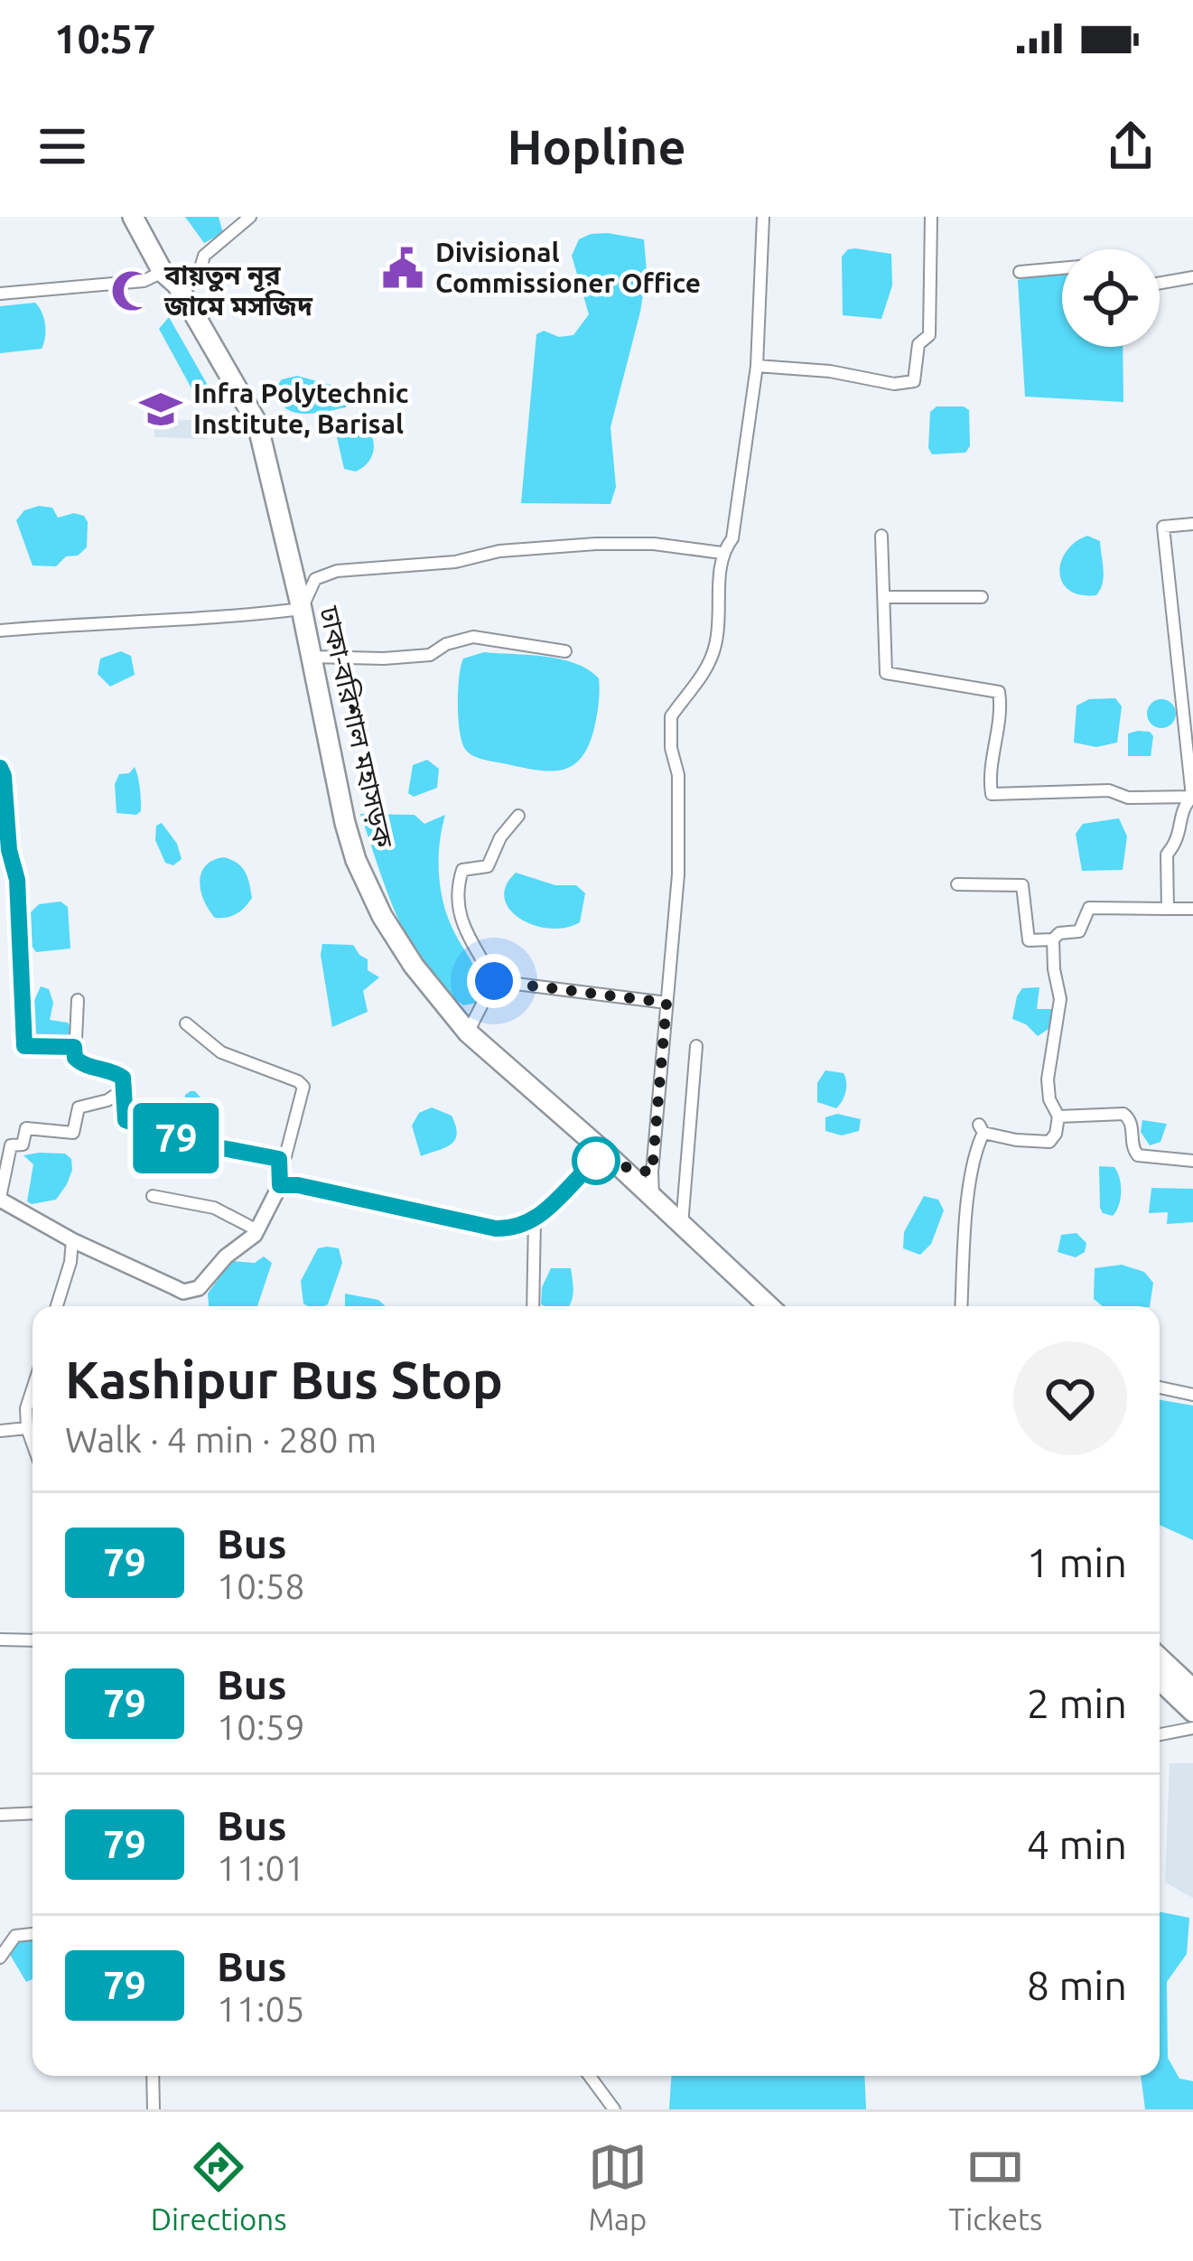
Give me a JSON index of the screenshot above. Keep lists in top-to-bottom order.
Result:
{
  "streets": {
    "highway": ["ঢাকা-বরিশাল মহাসড়ক"]
  },
  "places": {
    "public building": ["Divisional Commissioner Office"],
    "mosque": ["বায়তুন নূর জামে মসজিদ"],
    "school or university": ["Infra Polytechnic Institute, Barisal"]
  },
  "lines": ["bus line 79"],
  "page": {
    "status": "10:57",
    "header": "Hopline",
    "on_map": "79",
    "heading": ["Kashipur Bus Stop", "Walk · 4 min · 280 m"],
    "list": [
      {
        "mark": "79",
        "name": "Bus",
        "note": "10:58",
        "value": "1 min"
      },
      {
        "mark": "79",
        "name": "Bus",
        "note": "10:59",
        "value": "2 min"
      },
      {
        "mark": "79",
        "name": "Bus",
        "note": "11:01",
        "value": "4 min"
      },
      {
        "mark": "79",
        "name": "Bus",
        "note": "11:05",
        "value": "8 min"
      }
    ],
    "tabs": ["Directions", "Map", "Tickets"]
  }
}
